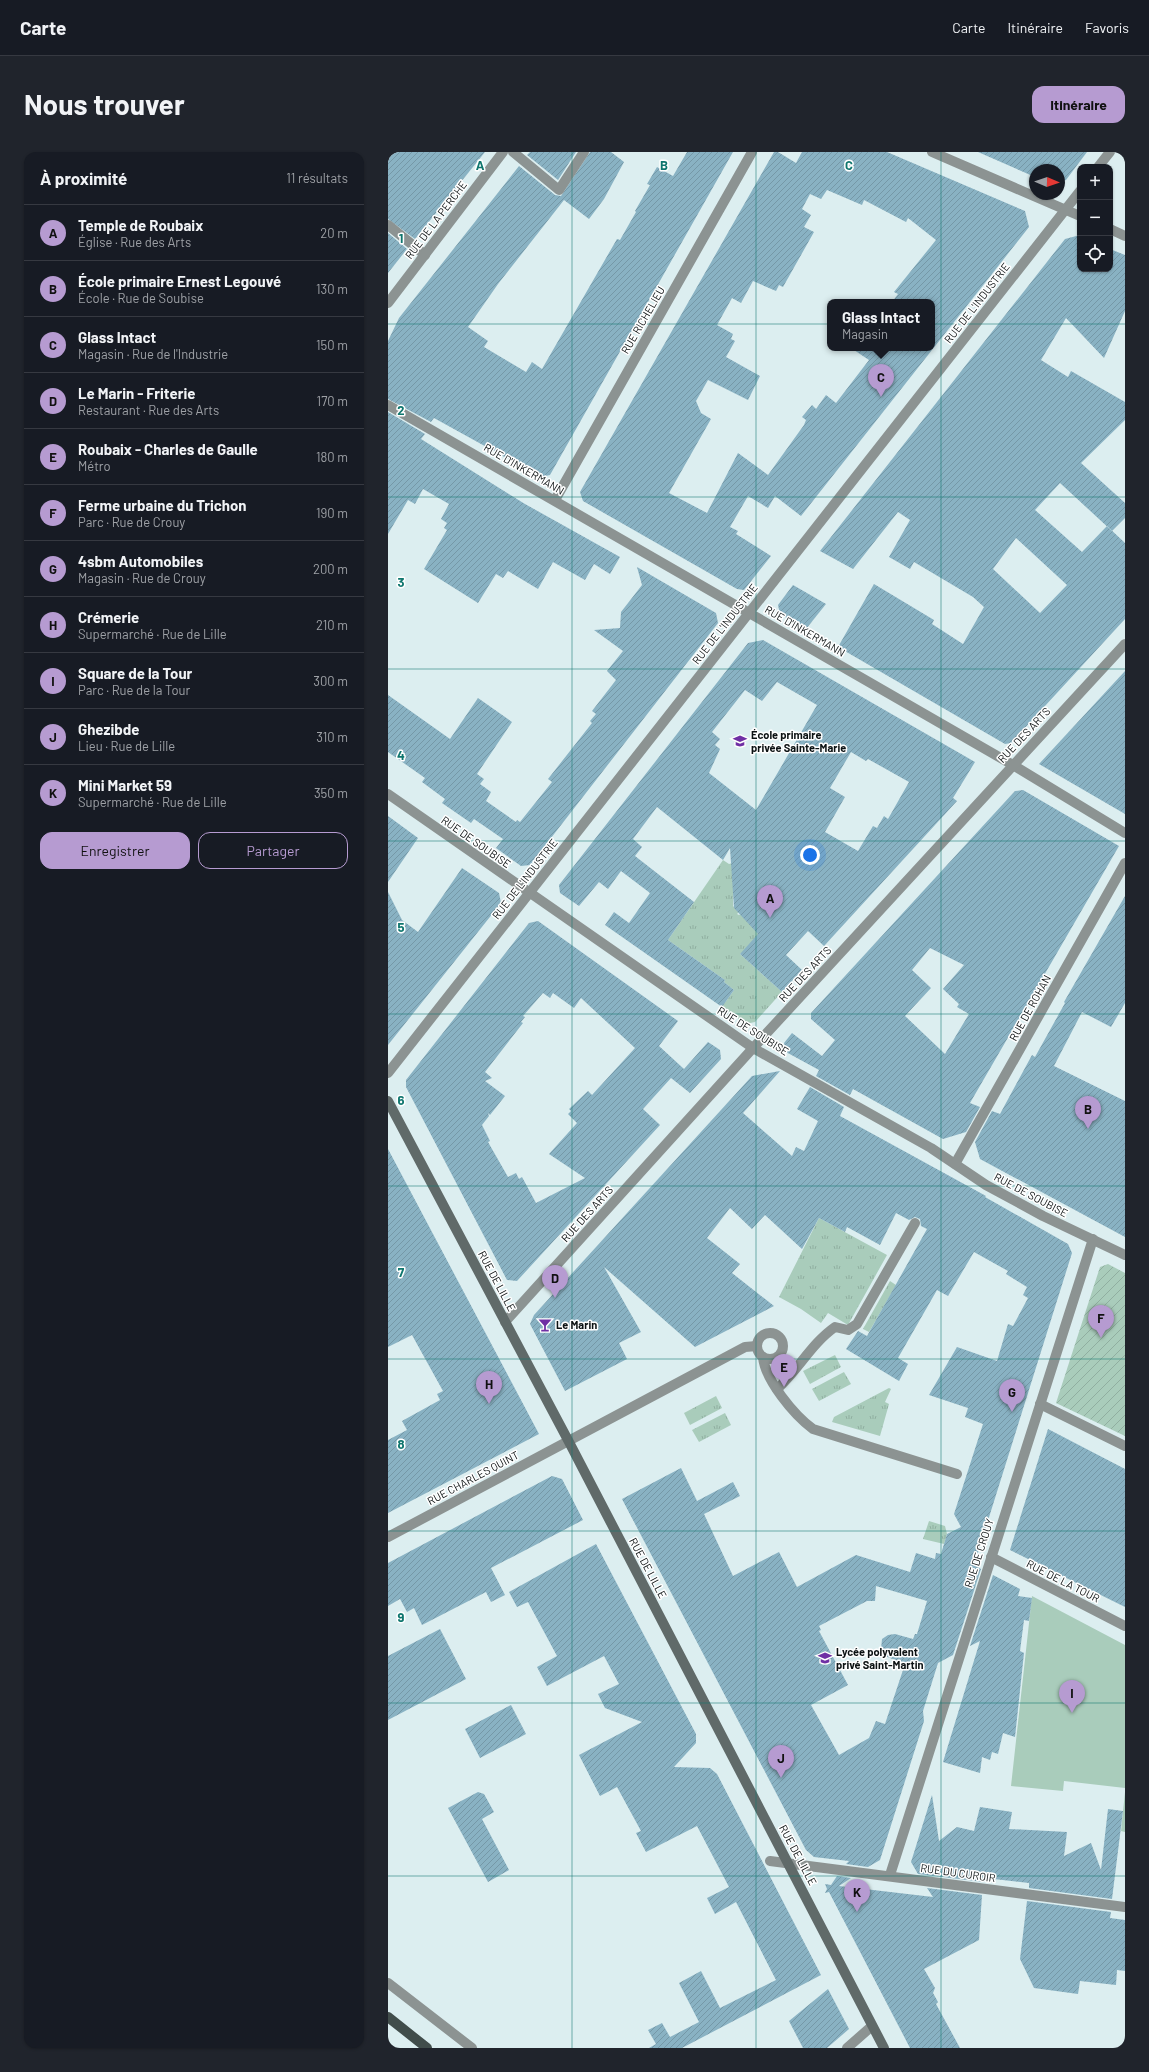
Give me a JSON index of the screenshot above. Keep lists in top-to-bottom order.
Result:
{
  "streets": {
    "street": [
      "RUE DE LA PERCHE",
      "RUE DE L'INDUSTRIE",
      "RUE RICHELIEU",
      "RUE D'INKERMANN",
      "RUE DES ARTS",
      "RUE DE SOUBISE",
      "RUE DE ROHAN",
      "RUE DE LILLE",
      "RUE CHARLES QUINT",
      "RUE DE CROUY",
      "RUE DE LA TOUR",
      "RUE DU CUROIR"
    ]
  },
  "crossings": [
    ["RUE DE L'INDUSTRIE", "RUE D'INKERMANN"],
    ["RUE DE L'INDUSTRIE", "RUE DE SOUBISE"],
    ["RUE RICHELIEU", "RUE D'INKERMANN"],
    ["RUE D'INKERMANN", "RUE DES ARTS"],
    ["RUE DES ARTS", "RUE DE SOUBISE"],
    ["RUE DES ARTS", "RUE DE LILLE"],
    ["RUE DE SOUBISE", "RUE DE ROHAN"],
    ["RUE DE SOUBISE", "RUE DE CROUY"],
    ["RUE DE LILLE", "RUE CHARLES QUINT"],
    ["RUE DE LILLE", "RUE DU CUROIR"],
    ["RUE DE CROUY", "RUE DE LA TOUR"],
    ["RUE DE CROUY", "RUE DU CUROIR"]
  ],
  "places": {
    "school or university": ["École primaire privée Sainte-Marie", "Lycée polyvalent privé Saint-Martin"],
    "bar": ["Le Marin"]
  },
  "north": "right",
  "page": {
    "header": "Carte",
    "nav": ["Carte", "Itinéraire", "Favoris"],
    "buttons": [
      "Itinéraire",
      ["Enregistrer", "Partager"]
    ],
    "title": "Nous trouver",
    "heading": ["À proximité", "11 résultats"],
    "map_buttons": ["+", "−"],
    "list": [
      {
        "mark": "A",
        "name": "Temple de Roubaix",
        "note": "Église · Rue des Arts",
        "value": "20 m"
      },
      {
        "mark": "B",
        "name": "École primaire Ernest Legouvé",
        "note": "École · Rue de Soubise",
        "value": "130 m"
      },
      {
        "mark": "C",
        "name": "Glass Intact",
        "note": "Magasin · Rue de l'Industrie",
        "value": "150 m"
      },
      {
        "mark": "D",
        "name": "Le Marin - Friterie",
        "note": "Restaurant · Rue des Arts",
        "value": "170 m"
      },
      {
        "mark": "E",
        "name": "Roubaix - Charles de Gaulle",
        "note": "Métro",
        "value": "180 m"
      },
      {
        "mark": "F",
        "name": "Ferme urbaine du Trichon",
        "note": "Parc · Rue de Crouy",
        "value": "190 m"
      },
      {
        "mark": "G",
        "name": "4sbm Automobiles",
        "note": "Magasin · Rue de Crouy",
        "value": "200 m"
      },
      {
        "mark": "H",
        "name": "Crémerie",
        "note": "Supermarché · Rue de Lille",
        "value": "210 m"
      },
      {
        "mark": "I",
        "name": "Square de la Tour",
        "note": "Parc · Rue de la Tour",
        "value": "300 m"
      },
      {
        "mark": "J",
        "name": "Ghezibde",
        "note": "Lieu · Rue de Lille",
        "value": "310 m"
      },
      {
        "mark": "K",
        "name": "Mini Market 59",
        "note": "Supermarché · Rue de Lille",
        "value": "350 m"
      }
    ],
    "popup": ["Glass Intact", "Magasin"],
    "pins": [
      "C",
      "A",
      "B",
      "D",
      "F",
      "E",
      "H",
      "G",
      "I",
      "J",
      "K"
    ]
  },
  "grid": {
    "columns": ["A", "B", "C"],
    "rows": [
      "1",
      "2",
      "3",
      "4",
      "5",
      "6",
      "7",
      "8",
      "9"
    ]
  }
}
